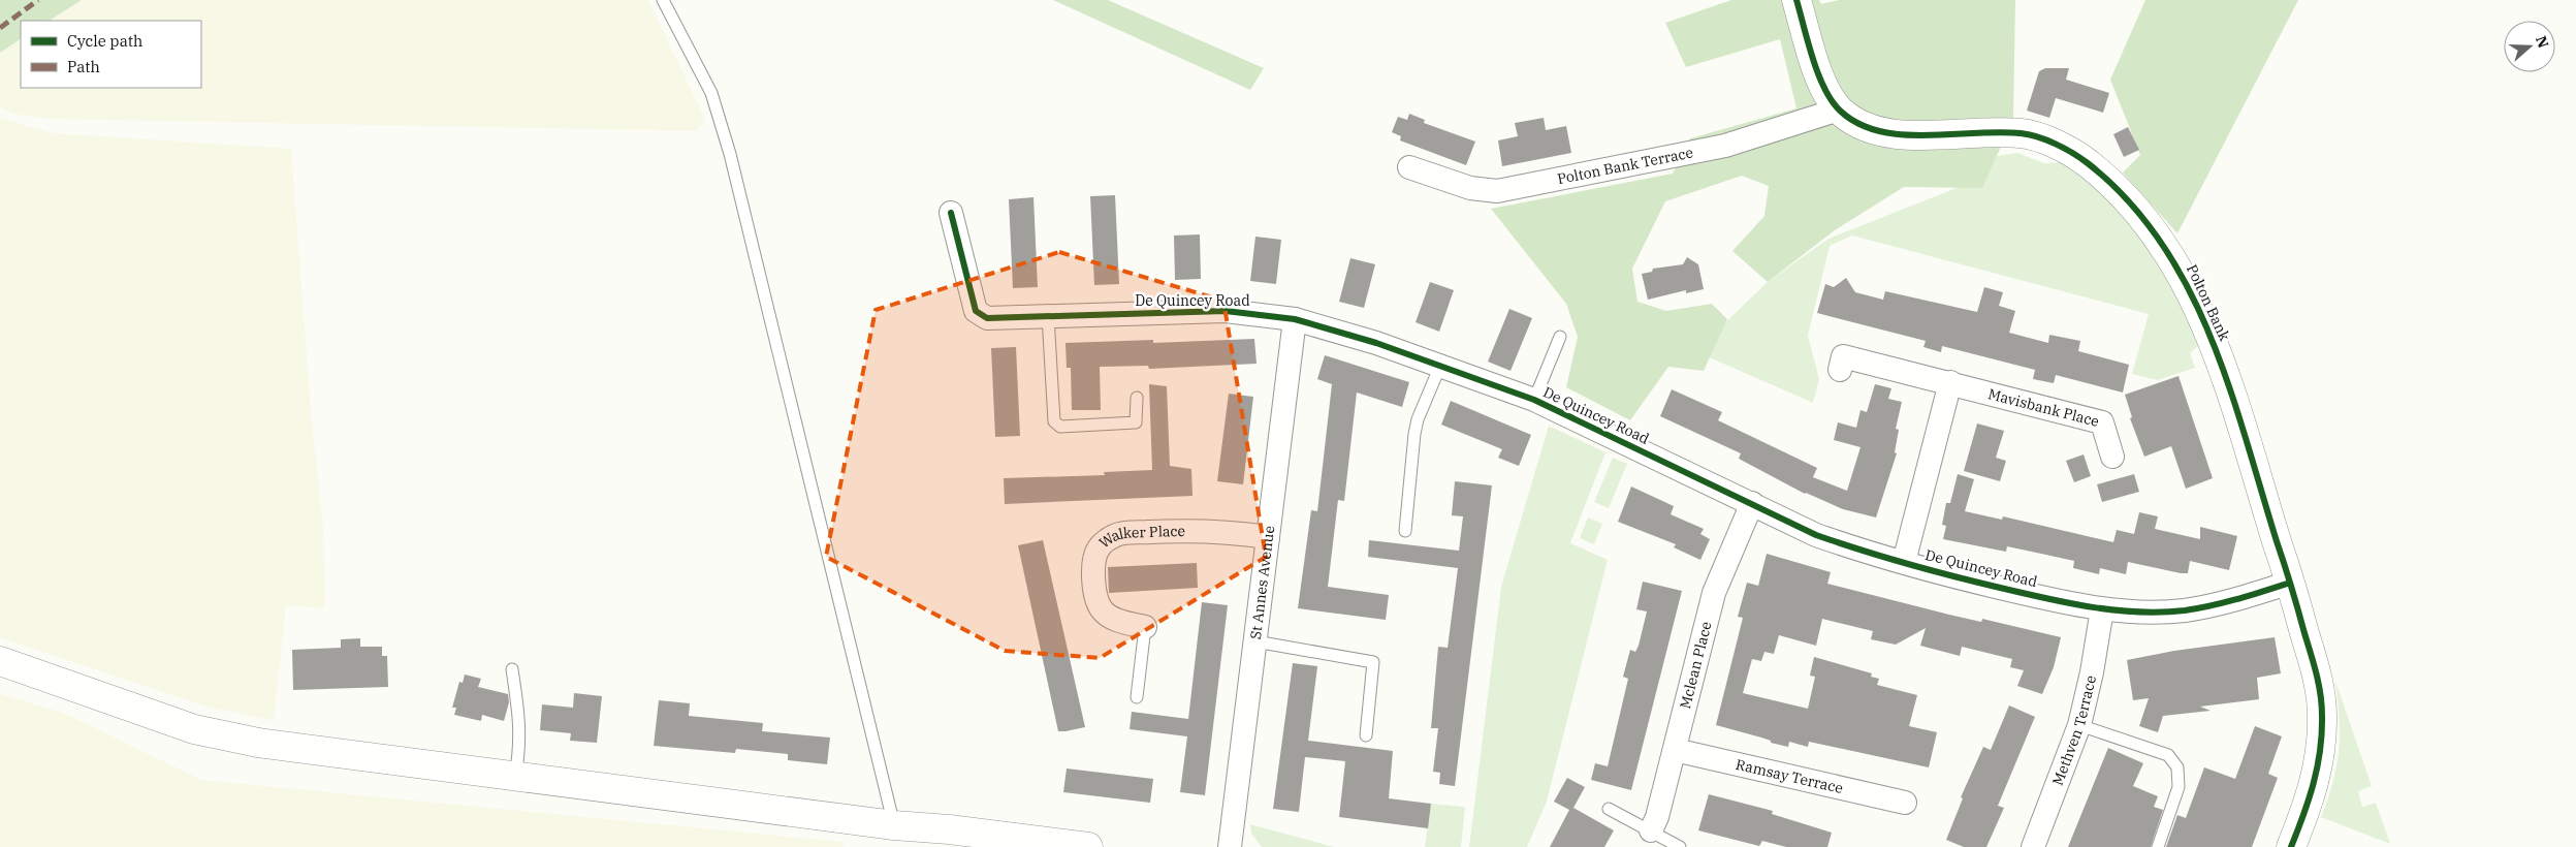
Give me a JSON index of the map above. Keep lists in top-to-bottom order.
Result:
{
  "streets": {
    "street": [
      "Polton Bank Terrace",
      "De Quincey Road",
      "Polton Bank",
      "Mavisbank Place",
      "Walker Place",
      "St Annes Avenue",
      "Mclean Place",
      "Methven Terrace",
      "Ramsay Terrace"
    ]
  },
  "crossings": [
    ["Polton Bank Terrace", "Polton Bank"],
    ["De Quincey Road", "Polton Bank"],
    ["De Quincey Road", "St Annes Avenue"],
    ["De Quincey Road", "Mclean Place"],
    ["De Quincey Road", "Methven Terrace"],
    ["Walker Place", "St Annes Avenue"],
    ["Mclean Place", "Ramsay Terrace"]
  ],
  "legend": ["Cycle path", "Path"],
  "north": "right"
}
